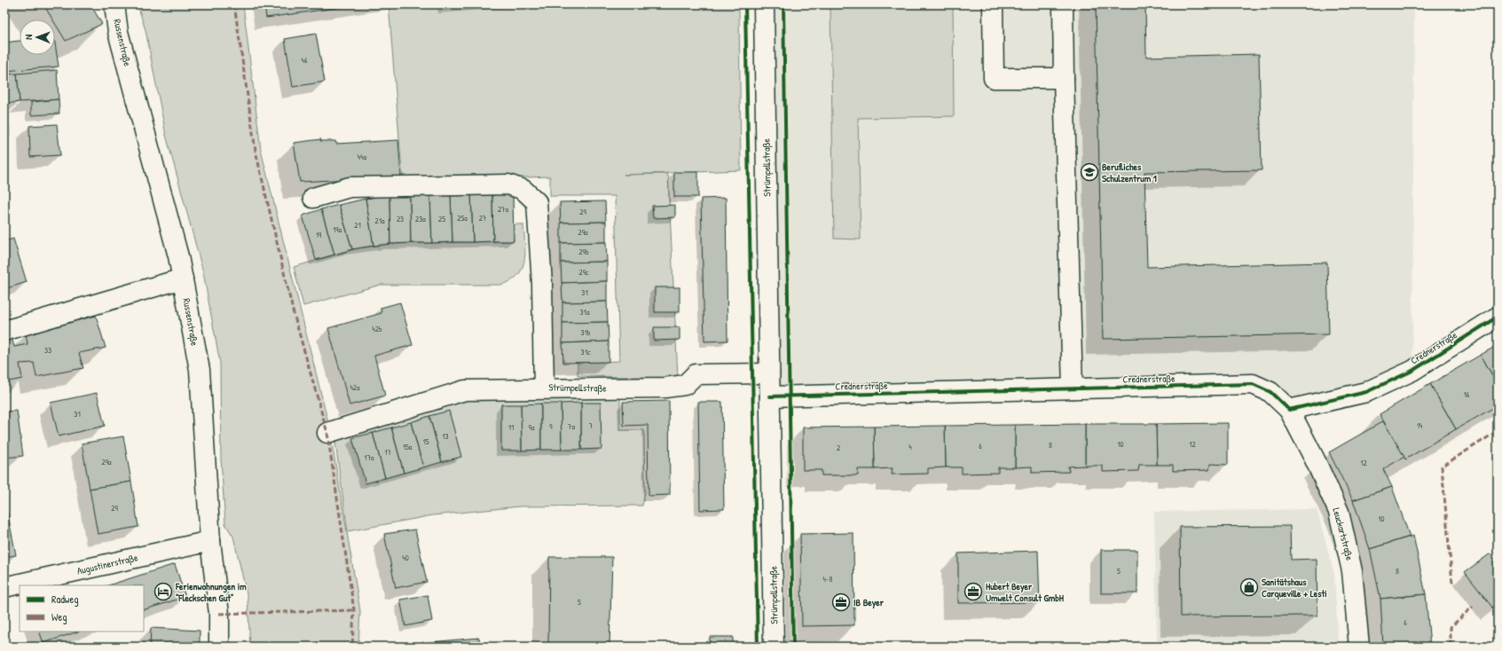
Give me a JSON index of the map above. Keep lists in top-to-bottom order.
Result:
{
  "streets": {
    "street": [
      "Russenstraße",
      "Strümpellstraße",
      "Crednerstraße",
      "Leuckartstraße",
      "Augustinerstraße"
    ]
  },
  "crossings": [
    ["Russenstraße", "Augustinerstraße"],
    ["Strümpellstraße", "Crednerstraße"],
    ["Crednerstraße", "Leuckartstraße"]
  ],
  "places": {
    "school or university": ["Berufliches Schulzentrum 1"],
    "shop": ["Sanitätshaus Carqueville + Lesti"],
    "hotel": ["Ferienwohnungen im \"Fleckschen Gut\""],
    "office": ["Hubert Beyer Umwelt Consult GmbH", "IB Beyer"]
  },
  "house_numbers": [
    "46",
    "44a",
    "27a",
    "29",
    "25a",
    "27",
    "23",
    "23a",
    "25",
    "21a",
    "21",
    "19a",
    "29a",
    "19",
    "29b",
    "29c",
    "31",
    "31a",
    "42b",
    "31b",
    "33",
    "31c",
    "42a",
    "16",
    "31",
    "7",
    "14",
    "9",
    "7a",
    "11",
    "9a",
    "13",
    "15",
    "10",
    "12",
    "8",
    "6",
    "15a",
    "4",
    "2",
    "17",
    "17a",
    "29a",
    "12",
    "29",
    "10",
    "40",
    "5",
    "8",
    "4-8",
    "5",
    "6"
  ],
  "legend": ["Radweg", "Weg"],
  "north": "left"
}
